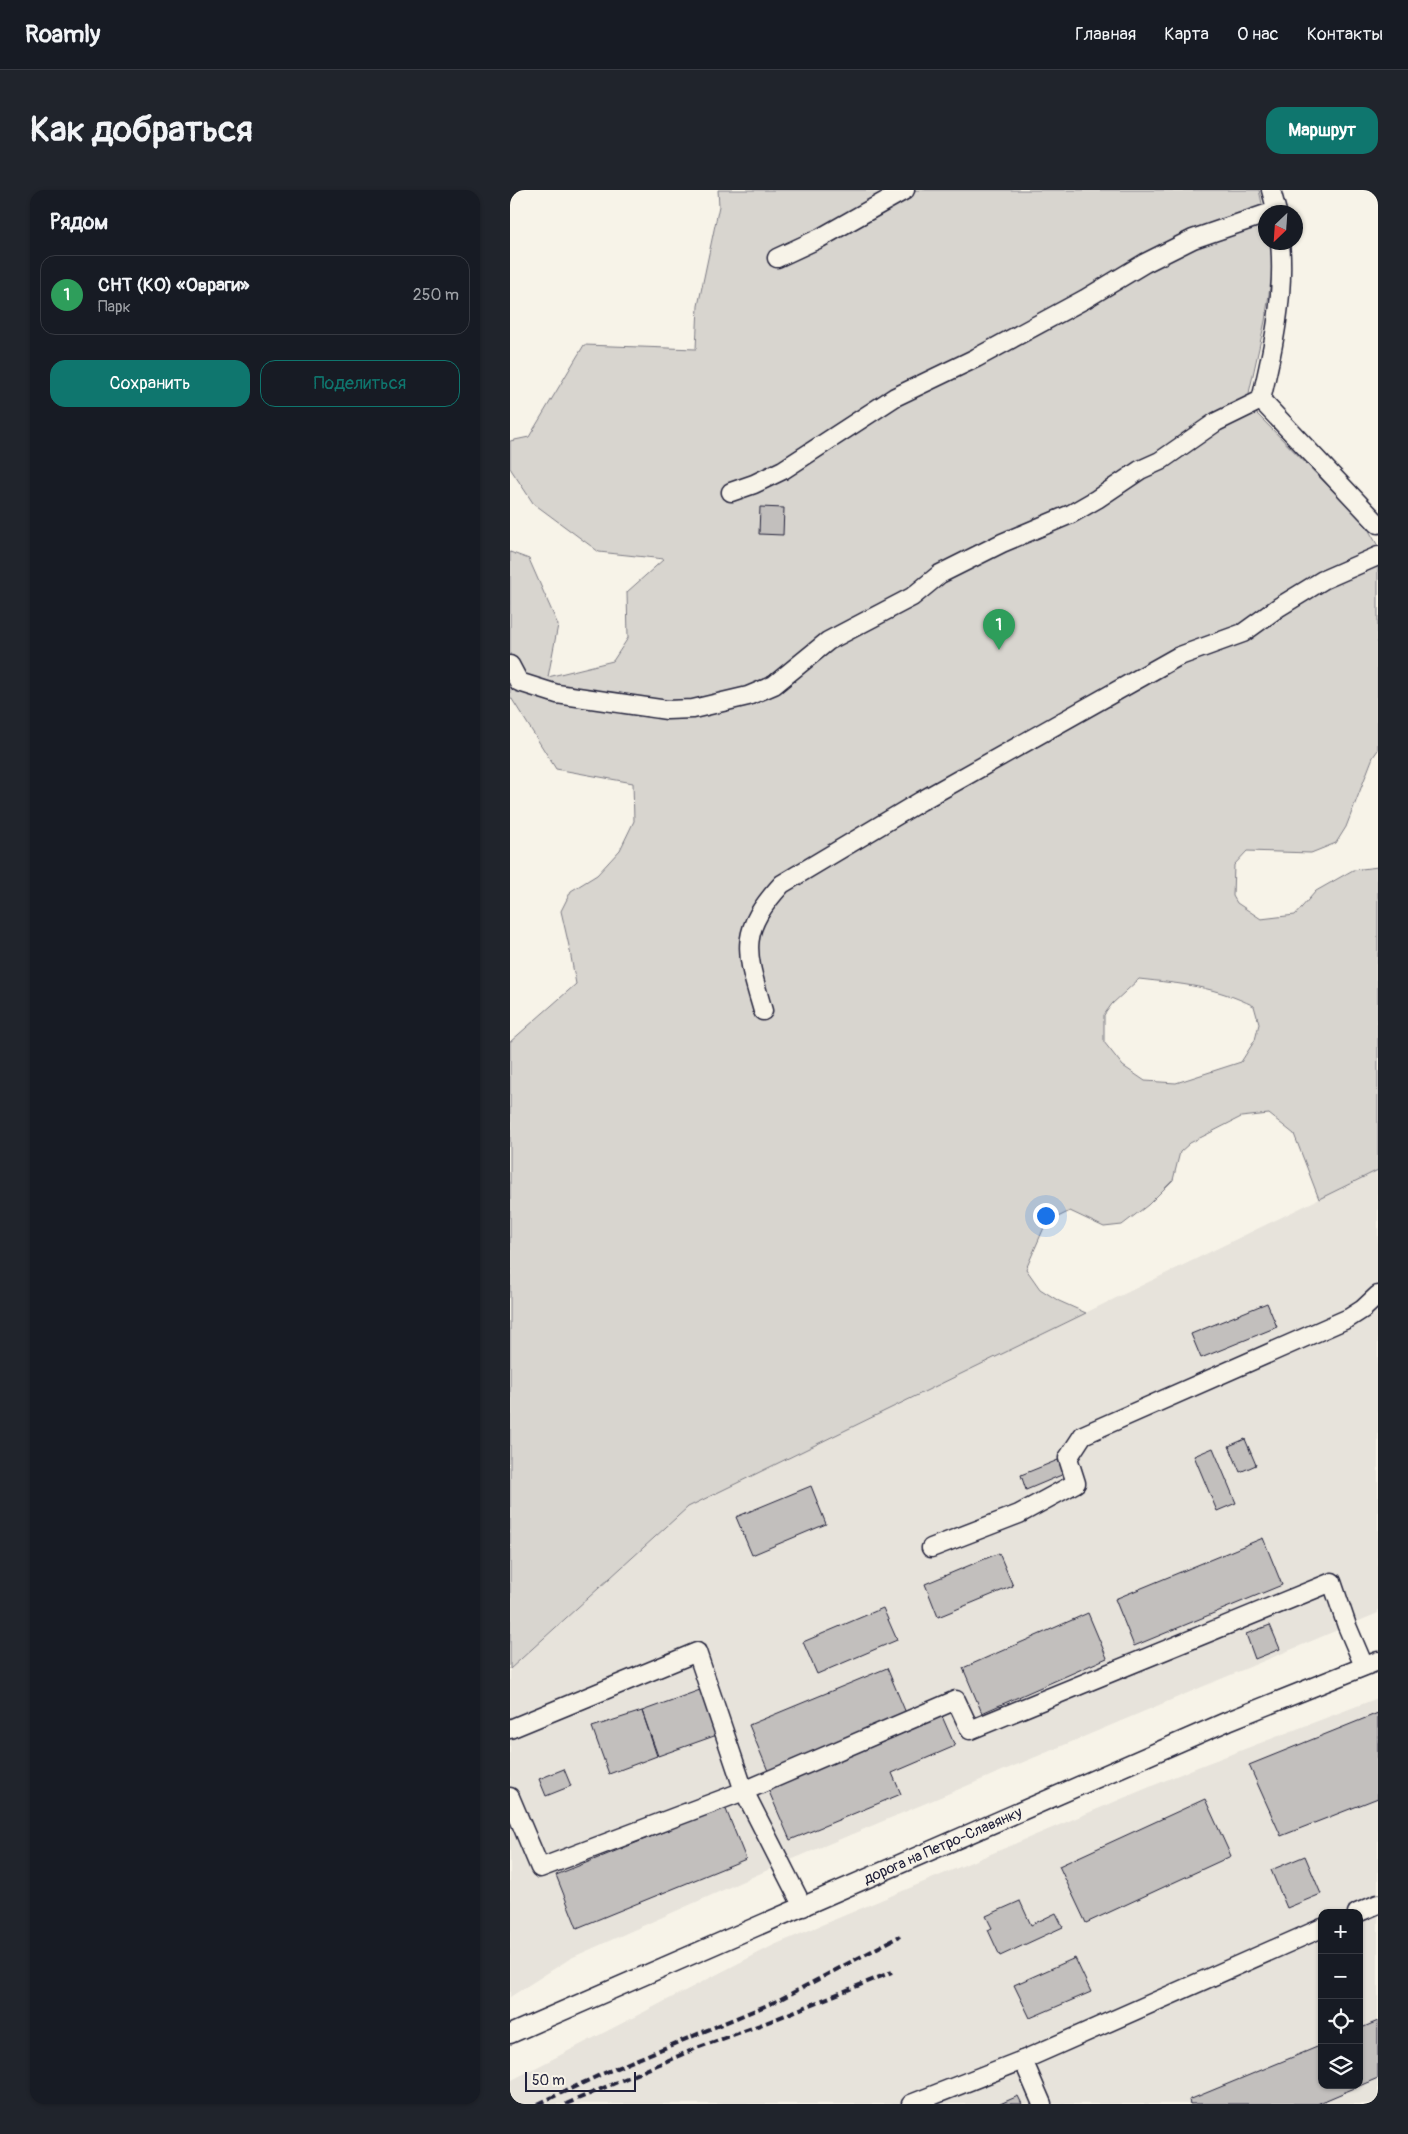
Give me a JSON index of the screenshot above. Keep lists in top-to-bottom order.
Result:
{
  "streets": {
    "street": ["дорога на Петро-Славянку"]
  },
  "scale_bar": "50 m",
  "north": "bottom left",
  "page": {
    "header": "Roamly",
    "nav": [
      "Главная",
      "Карта",
      "О нас",
      "Контакты"
    ],
    "buttons": [
      "Маршрут",
      ["Сохранить", "Поделиться"]
    ],
    "title": "Как добраться",
    "heading": "Рядом",
    "list": [
      {
        "mark": "1",
        "name": "СНТ (КО) «Овраги»",
        "note": "Парк",
        "value": "250 m"
      }
    ],
    "pins": "1",
    "map_buttons": ["+", "−"],
    "scale": "50 m"
  }
}
